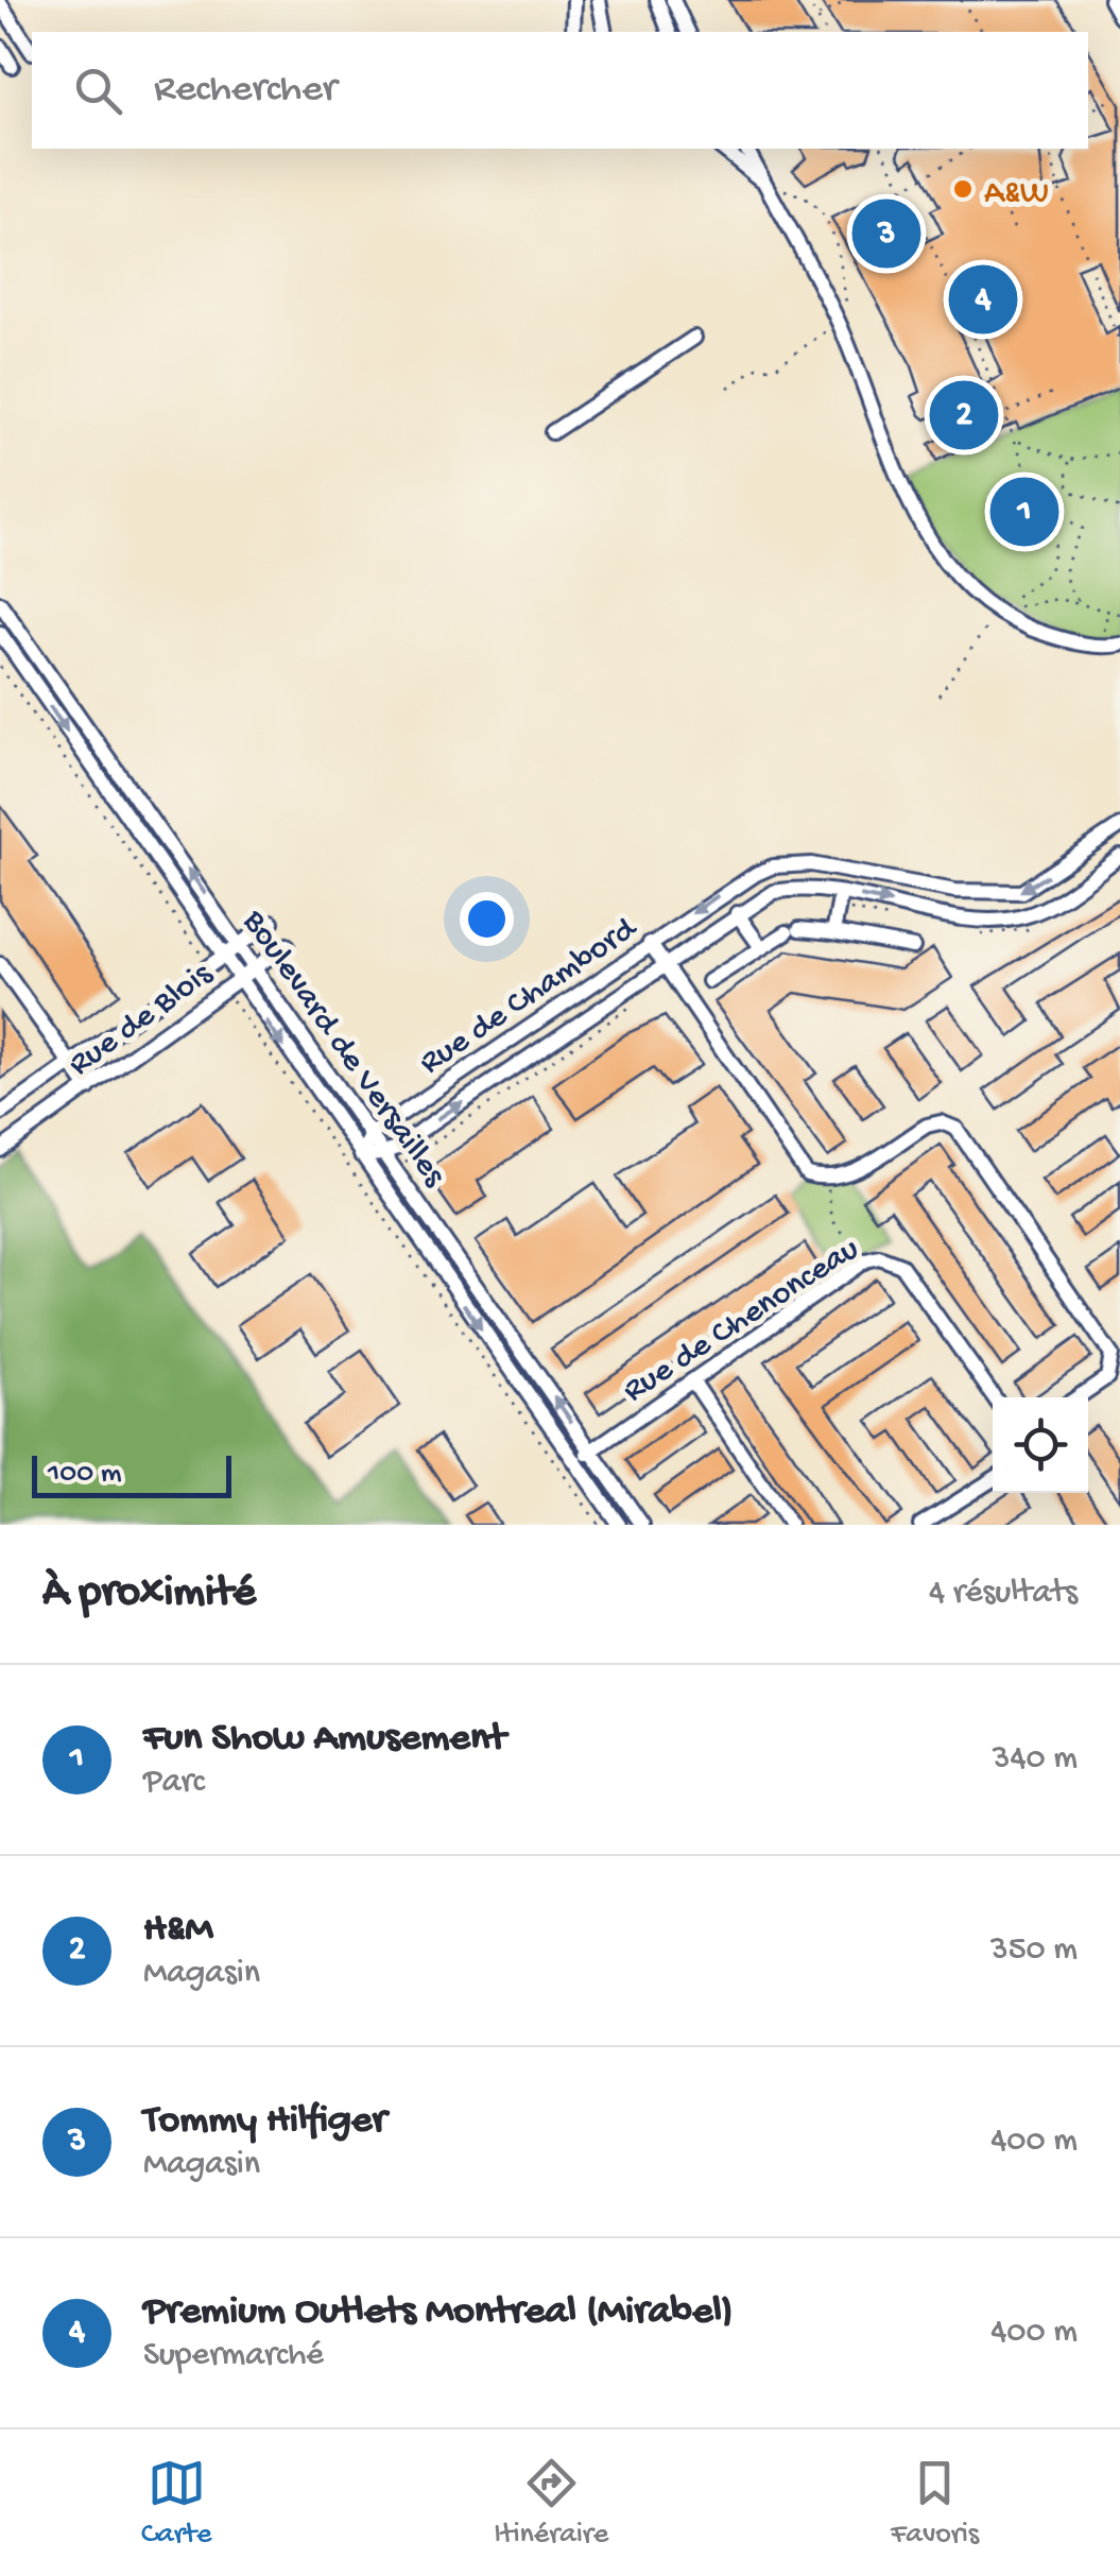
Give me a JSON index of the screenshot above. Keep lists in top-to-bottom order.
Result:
{
  "streets": {
    "street": [
      "Rue de Chambord",
      "Rue de Blois",
      "Boulevard de Versailles",
      "Rue de Chenonceau"
    ]
  },
  "crossings": [
    ["Rue de Chambord", "Boulevard de Versailles"],
    ["Rue de Chambord", "Rue de Chenonceau"],
    ["Rue de Blois", "Boulevard de Versailles"],
    ["Boulevard de Versailles", "Rue de Chenonceau"]
  ],
  "places": ["A&W"],
  "scale_bar": "100 m",
  "page": {
    "search": "Rechercher",
    "pins": [
      "3",
      "4",
      "2",
      "1"
    ],
    "scale": "100 m",
    "heading": ["À proximité", "4 résultats"],
    "list": [
      {
        "mark": "1",
        "name": "Fun Show Amusement",
        "note": "Parc",
        "value": "340 m"
      },
      {
        "mark": "2",
        "name": "H&M",
        "note": "Magasin",
        "value": "350 m"
      },
      {
        "mark": "3",
        "name": "Tommy Hilfiger",
        "note": "Magasin",
        "value": "400 m"
      },
      {
        "mark": "4",
        "name": "Premium Outlets Montreal (Mirabel)",
        "note": "Supermarché",
        "value": "400 m"
      }
    ],
    "nav": ["Carte", "Itinéraire", "Favoris"]
  }
}
